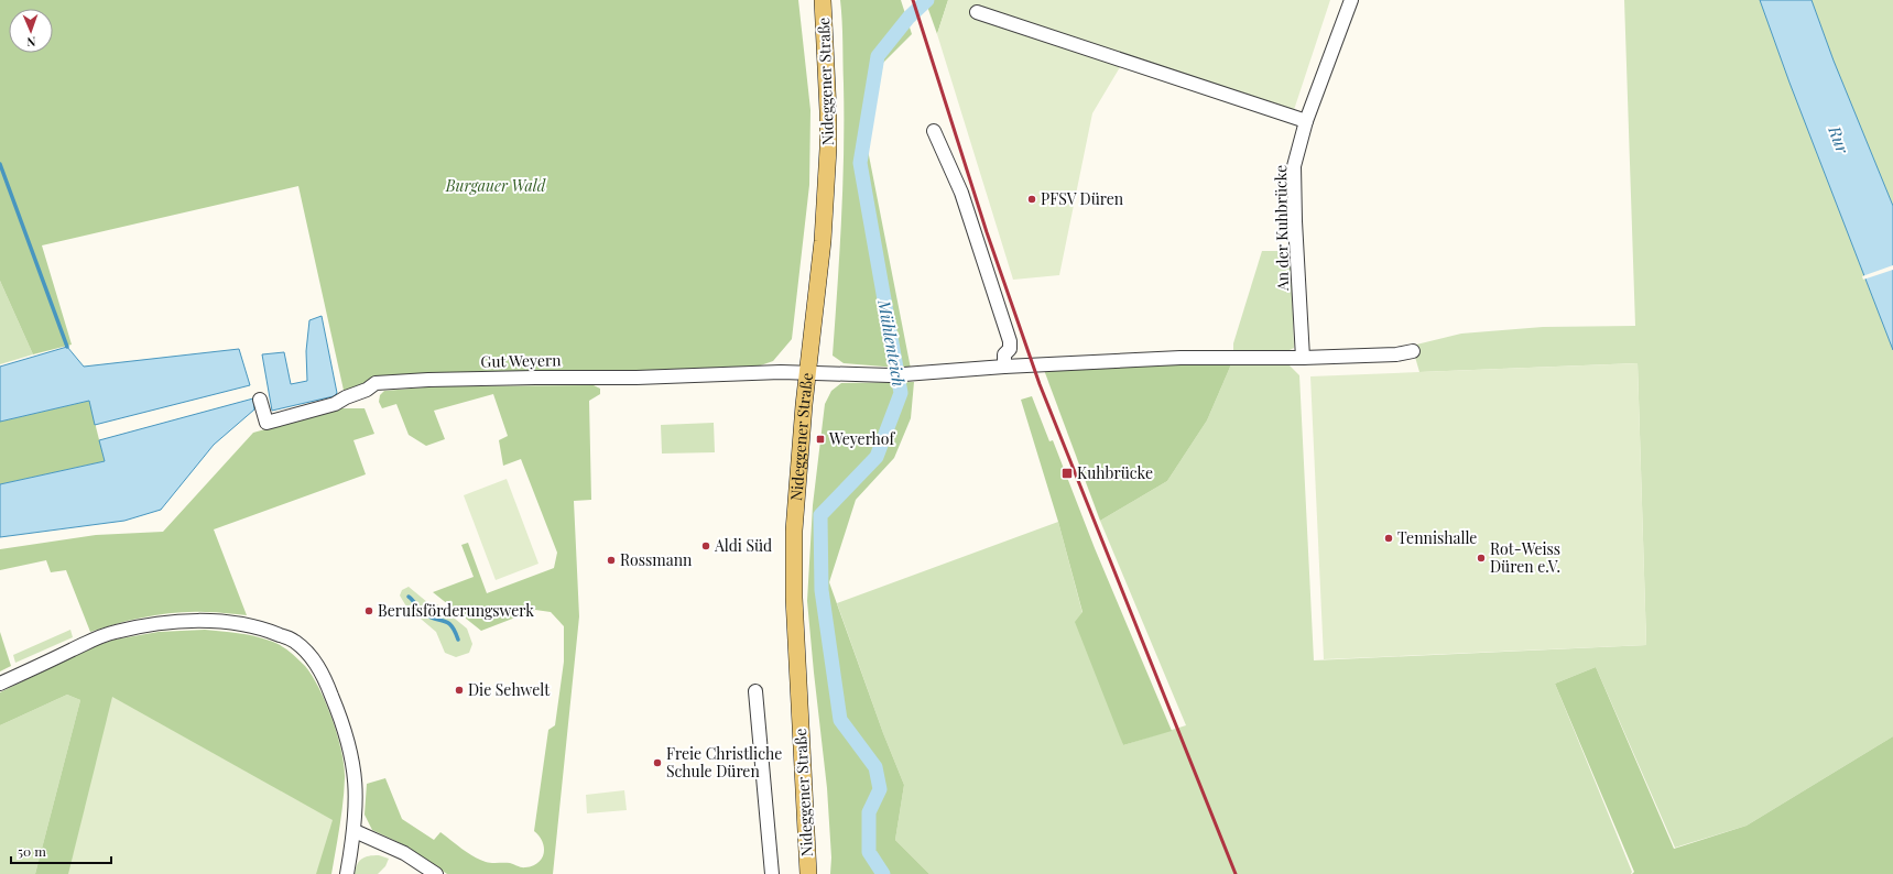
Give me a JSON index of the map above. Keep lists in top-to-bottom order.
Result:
{
  "streets": {
    "main road": ["Nideggener Straße"],
    "street": ["An der Kuhbrücke", "Gut Weyern"]
  },
  "crossings": [
    ["Nideggener Straße", "Gut Weyern"]
  ],
  "water": ["Rur", "Mühlenteich"],
  "parks": ["Burgauer Wald"],
  "places": {
    "other": [
      "PFSV Düren",
      "Tennishalle",
      "Aldi Süd",
      "Rot-Weiss Düren e.V.",
      "Rossmann",
      "Berufsförderungswerk",
      "Die Sehwelt",
      "Freie Christliche Schule Düren"
    ],
    "transit": ["Weyerhof", "Kuhbrücke"]
  },
  "scale_bar": "50 m",
  "north": "bottom"
}
